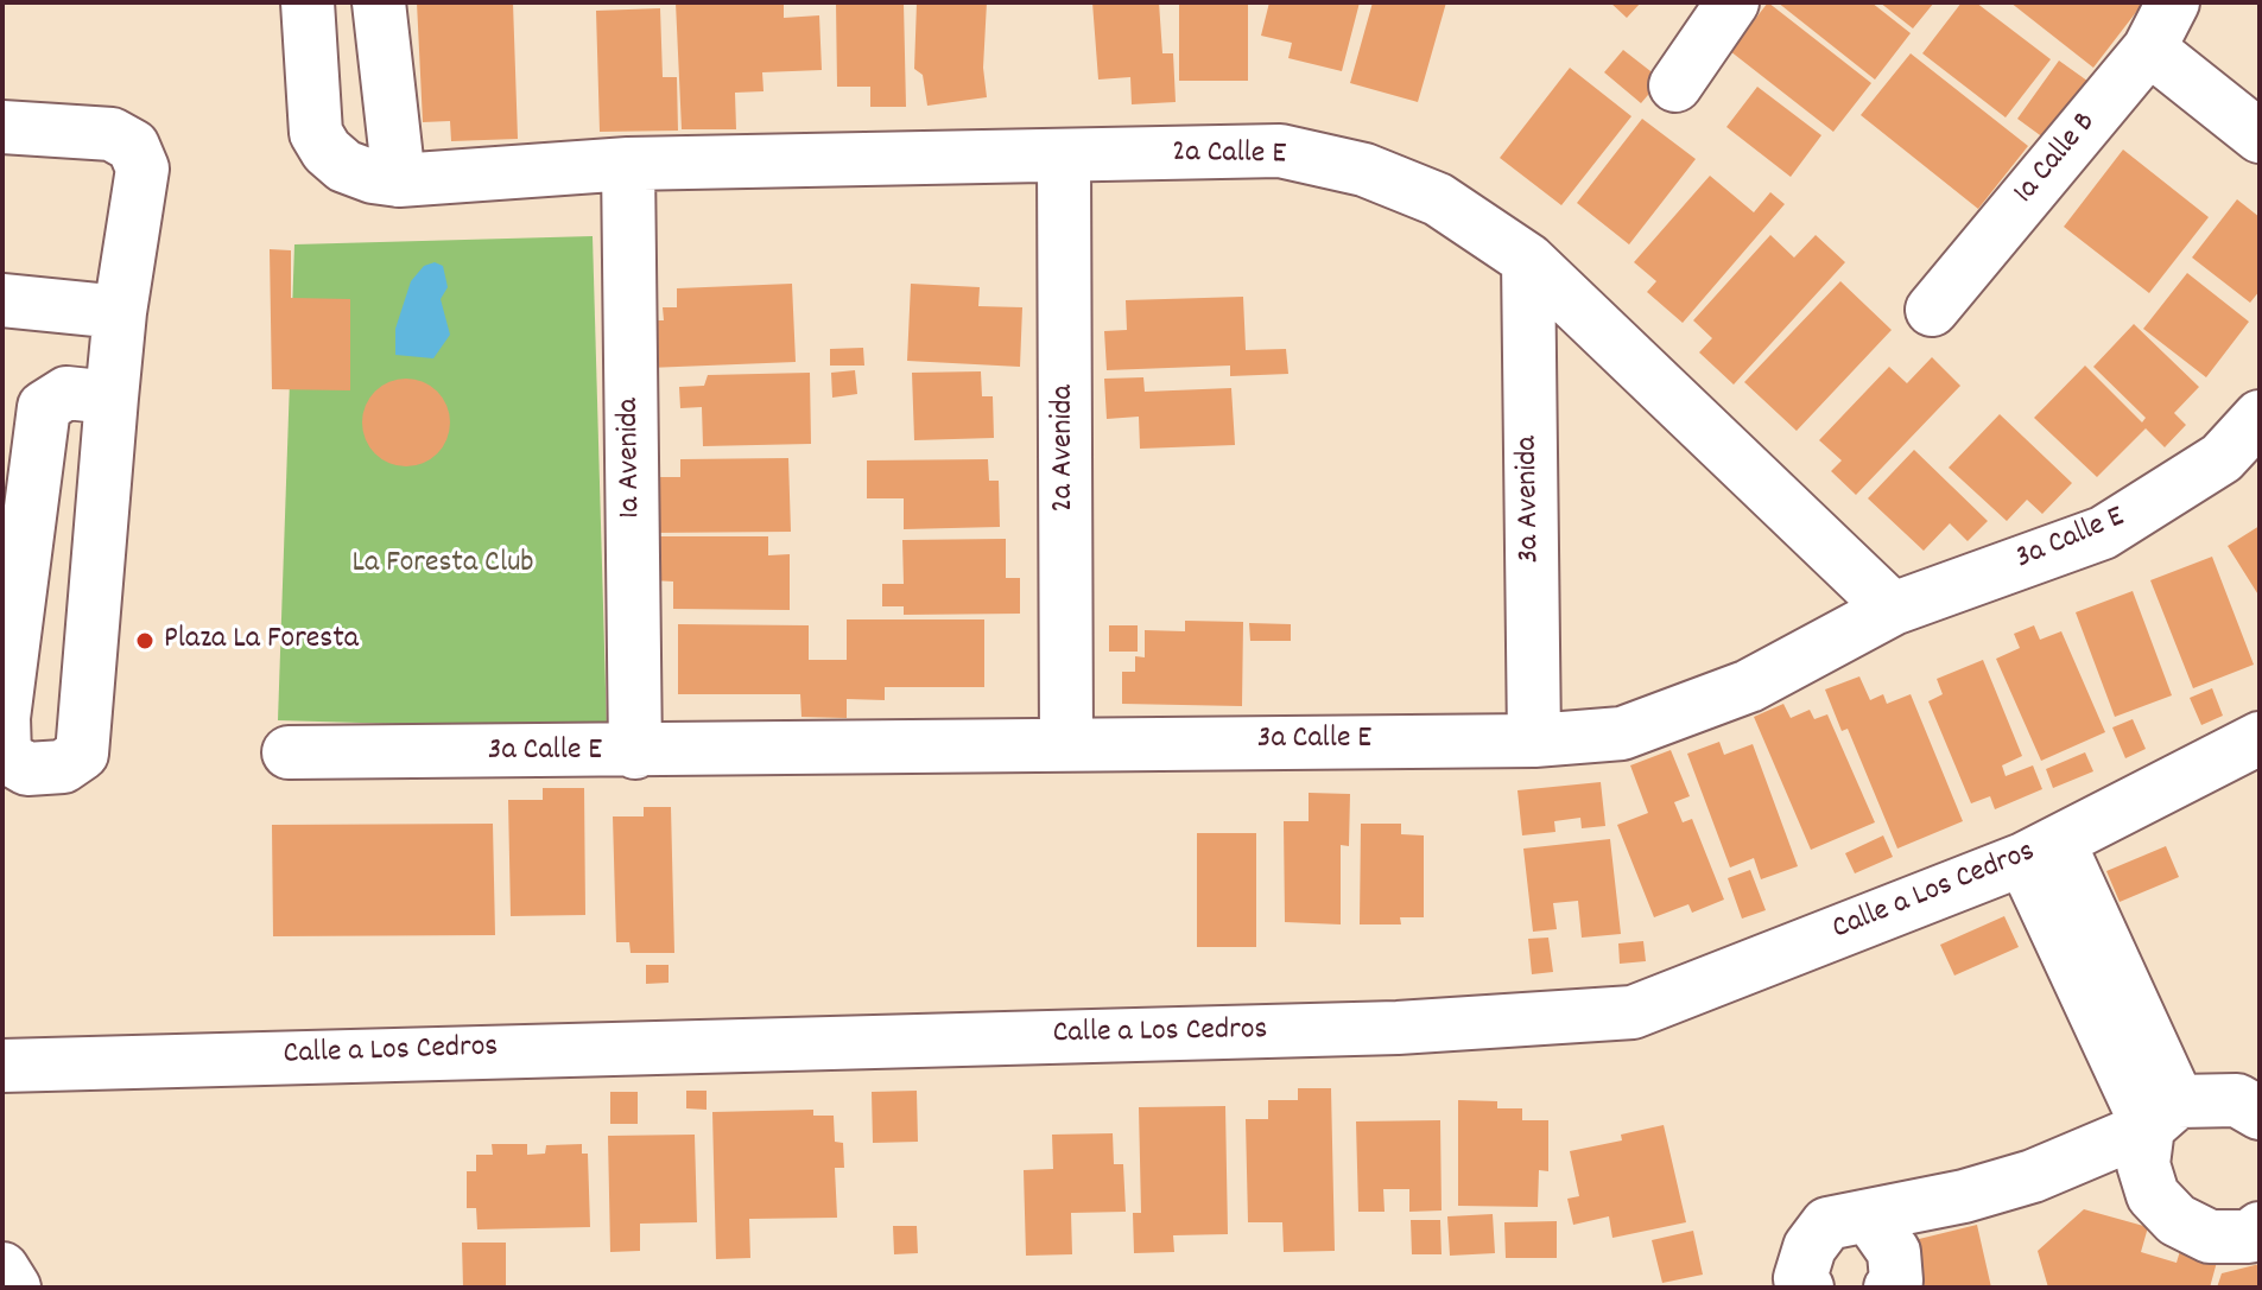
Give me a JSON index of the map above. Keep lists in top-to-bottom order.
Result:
{
  "streets": {
    "street": [
      "2a Calle E",
      "1a Calle B",
      "2a Avenida",
      "1a Avenida",
      "3a Avenida",
      "3a Calle E",
      "Calle a Los Cedros"
    ]
  },
  "crossings": [
    ["2a Calle E", "2a Avenida"],
    ["2a Calle E", "1a Avenida"],
    ["2a Calle E", "3a Avenida"],
    ["2a Calle E", "3a Calle E"],
    ["2a Avenida", "3a Calle E"],
    ["1a Avenida", "3a Calle E"],
    ["3a Avenida", "3a Calle E"]
  ],
  "parks": ["La Foresta Club"],
  "places": ["Plaza La Foresta"]
}
